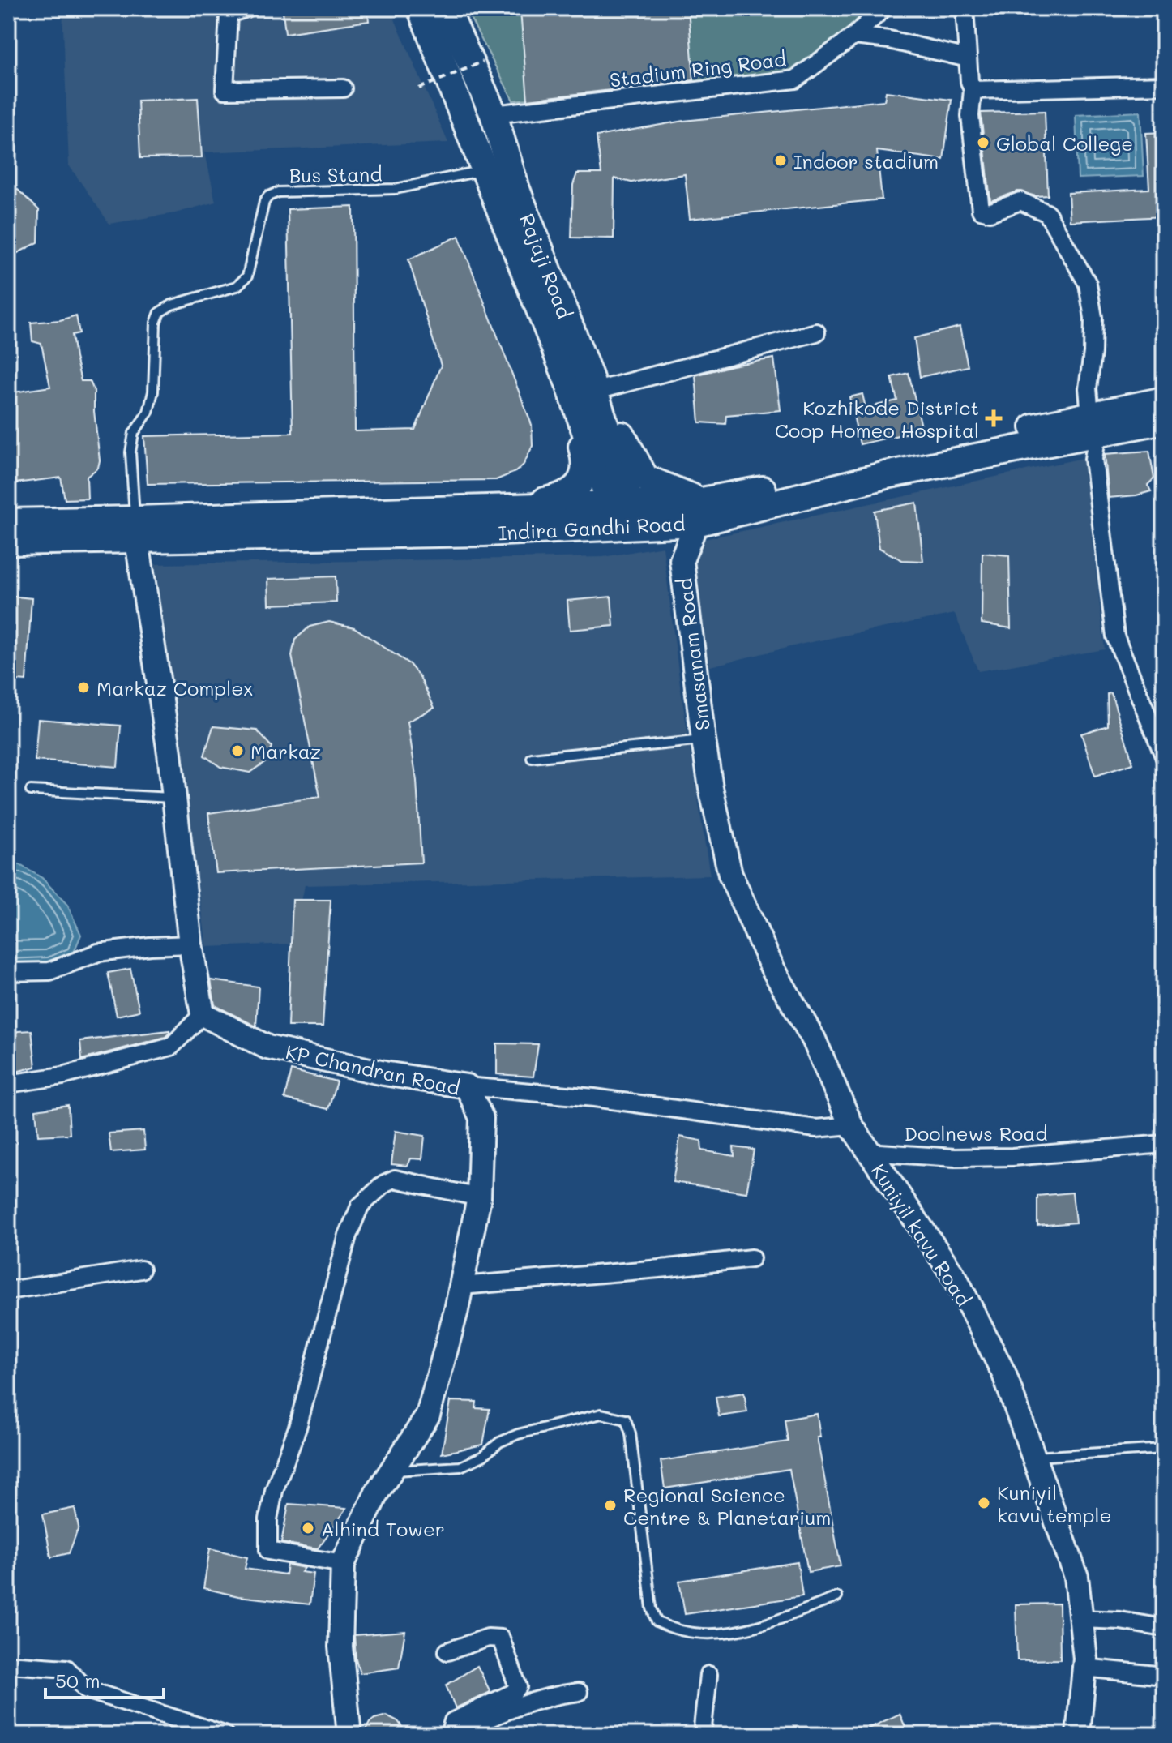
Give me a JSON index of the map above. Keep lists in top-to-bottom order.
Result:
{
  "streets": {
    "main road": ["Rajaji Road", "Indira Gandhi Road"],
    "street": [
      "Stadium Ring Road",
      "Smasanam Road",
      "KP Chandran Road",
      "Doolnews Road",
      "Kuniyil kavu Road"
    ],
    "lane": ["Bus Stand"]
  },
  "crossings": [
    ["Stadium Ring Road", "Rajaji Road"],
    ["Bus Stand", "Indira Gandhi Road"],
    ["Rajaji Road", "Indira Gandhi Road"],
    ["Indira Gandhi Road", "Smasanam Road"],
    ["Smasanam Road", "Kuniyil kavu Road"],
    ["Doolnews Road", "Kuniyil kavu Road"]
  ],
  "places": {
    "other": [
      "Global College",
      "Indoor stadium",
      "Markaz Complex",
      "Markaz",
      "Kuniyil kavu temple",
      "Regional Science Centre & Planetarium",
      "Alhind Tower"
    ],
    "health": ["Kozhikode District Coop Homeo Hospital"]
  },
  "scale_bar": "50 m"
}
